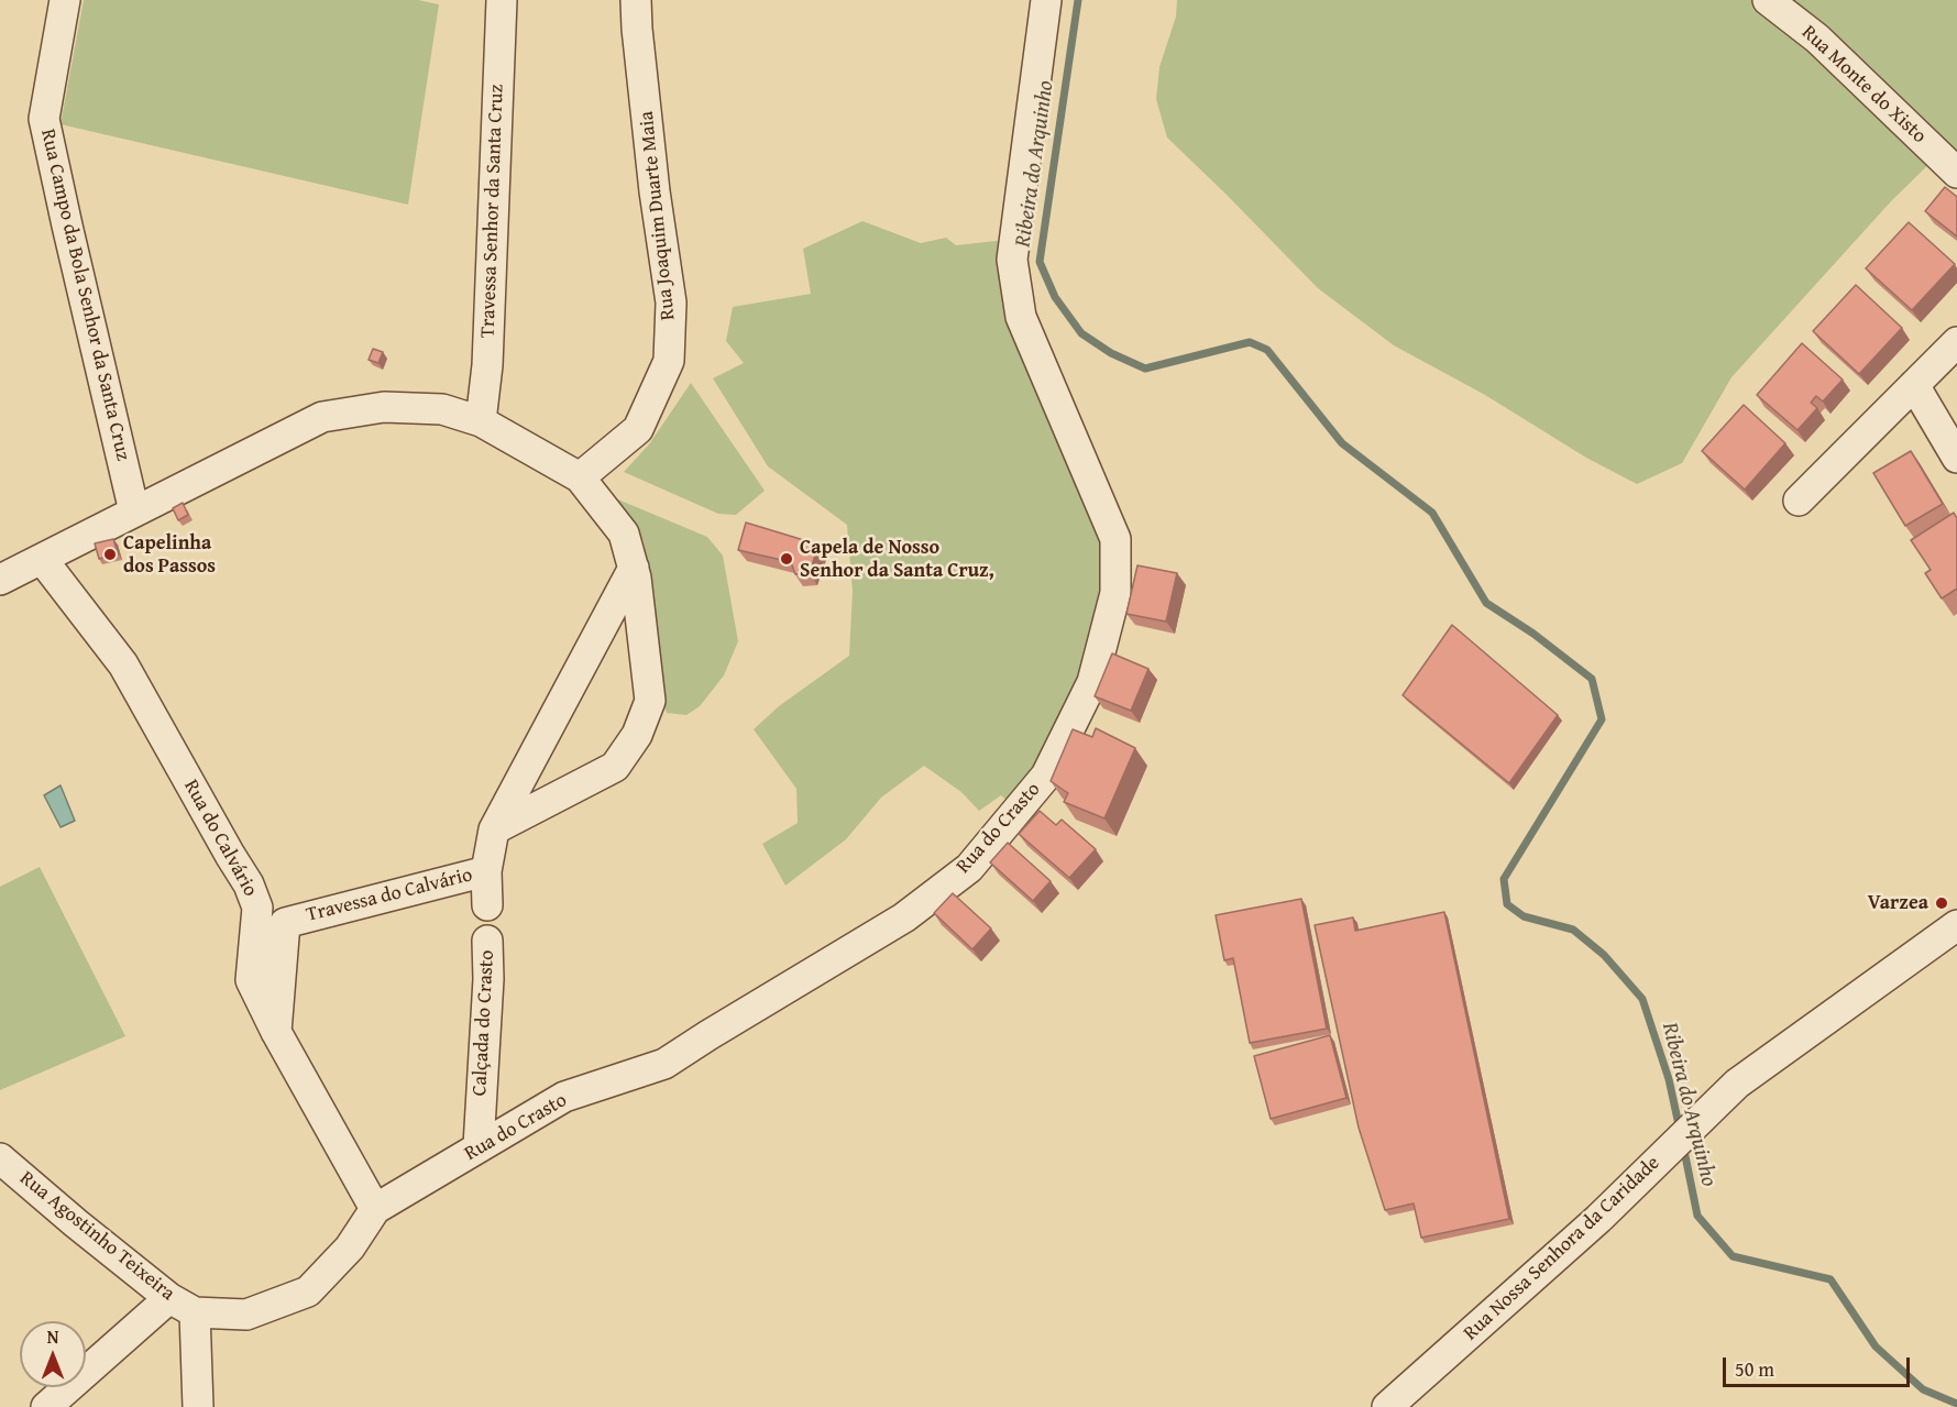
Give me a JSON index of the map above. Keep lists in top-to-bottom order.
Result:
{
  "streets": {
    "street": [
      "Rua Monte do Xisto",
      "Travessa Senhor da Santa Cruz",
      "Rua Joaquim Duarte Maia",
      "Rua Campo da Bola Senhor da Santa Cruz",
      "Rua do Crasto",
      "Rua do Calvário",
      "Travessa do Calvário",
      "Calçada do Crasto",
      "Rua Agostinho Teixeira",
      "Rua Nossa Senhora da Caridade"
    ]
  },
  "crossings": [
    ["Rua do Crasto", "Rua do Calvário"],
    ["Rua do Crasto", "Calçada do Crasto"],
    ["Rua do Crasto", "Rua Agostinho Teixeira"],
    ["Rua do Calvário", "Travessa do Calvário"]
  ],
  "water": ["Ribeira do Arquinho"],
  "places": ["Capelinha dos Passos", "Capela de Nosso Senhor da Santa Cruz,", "Varzea"],
  "scale_bar": "50 m",
  "north": "top"
}
